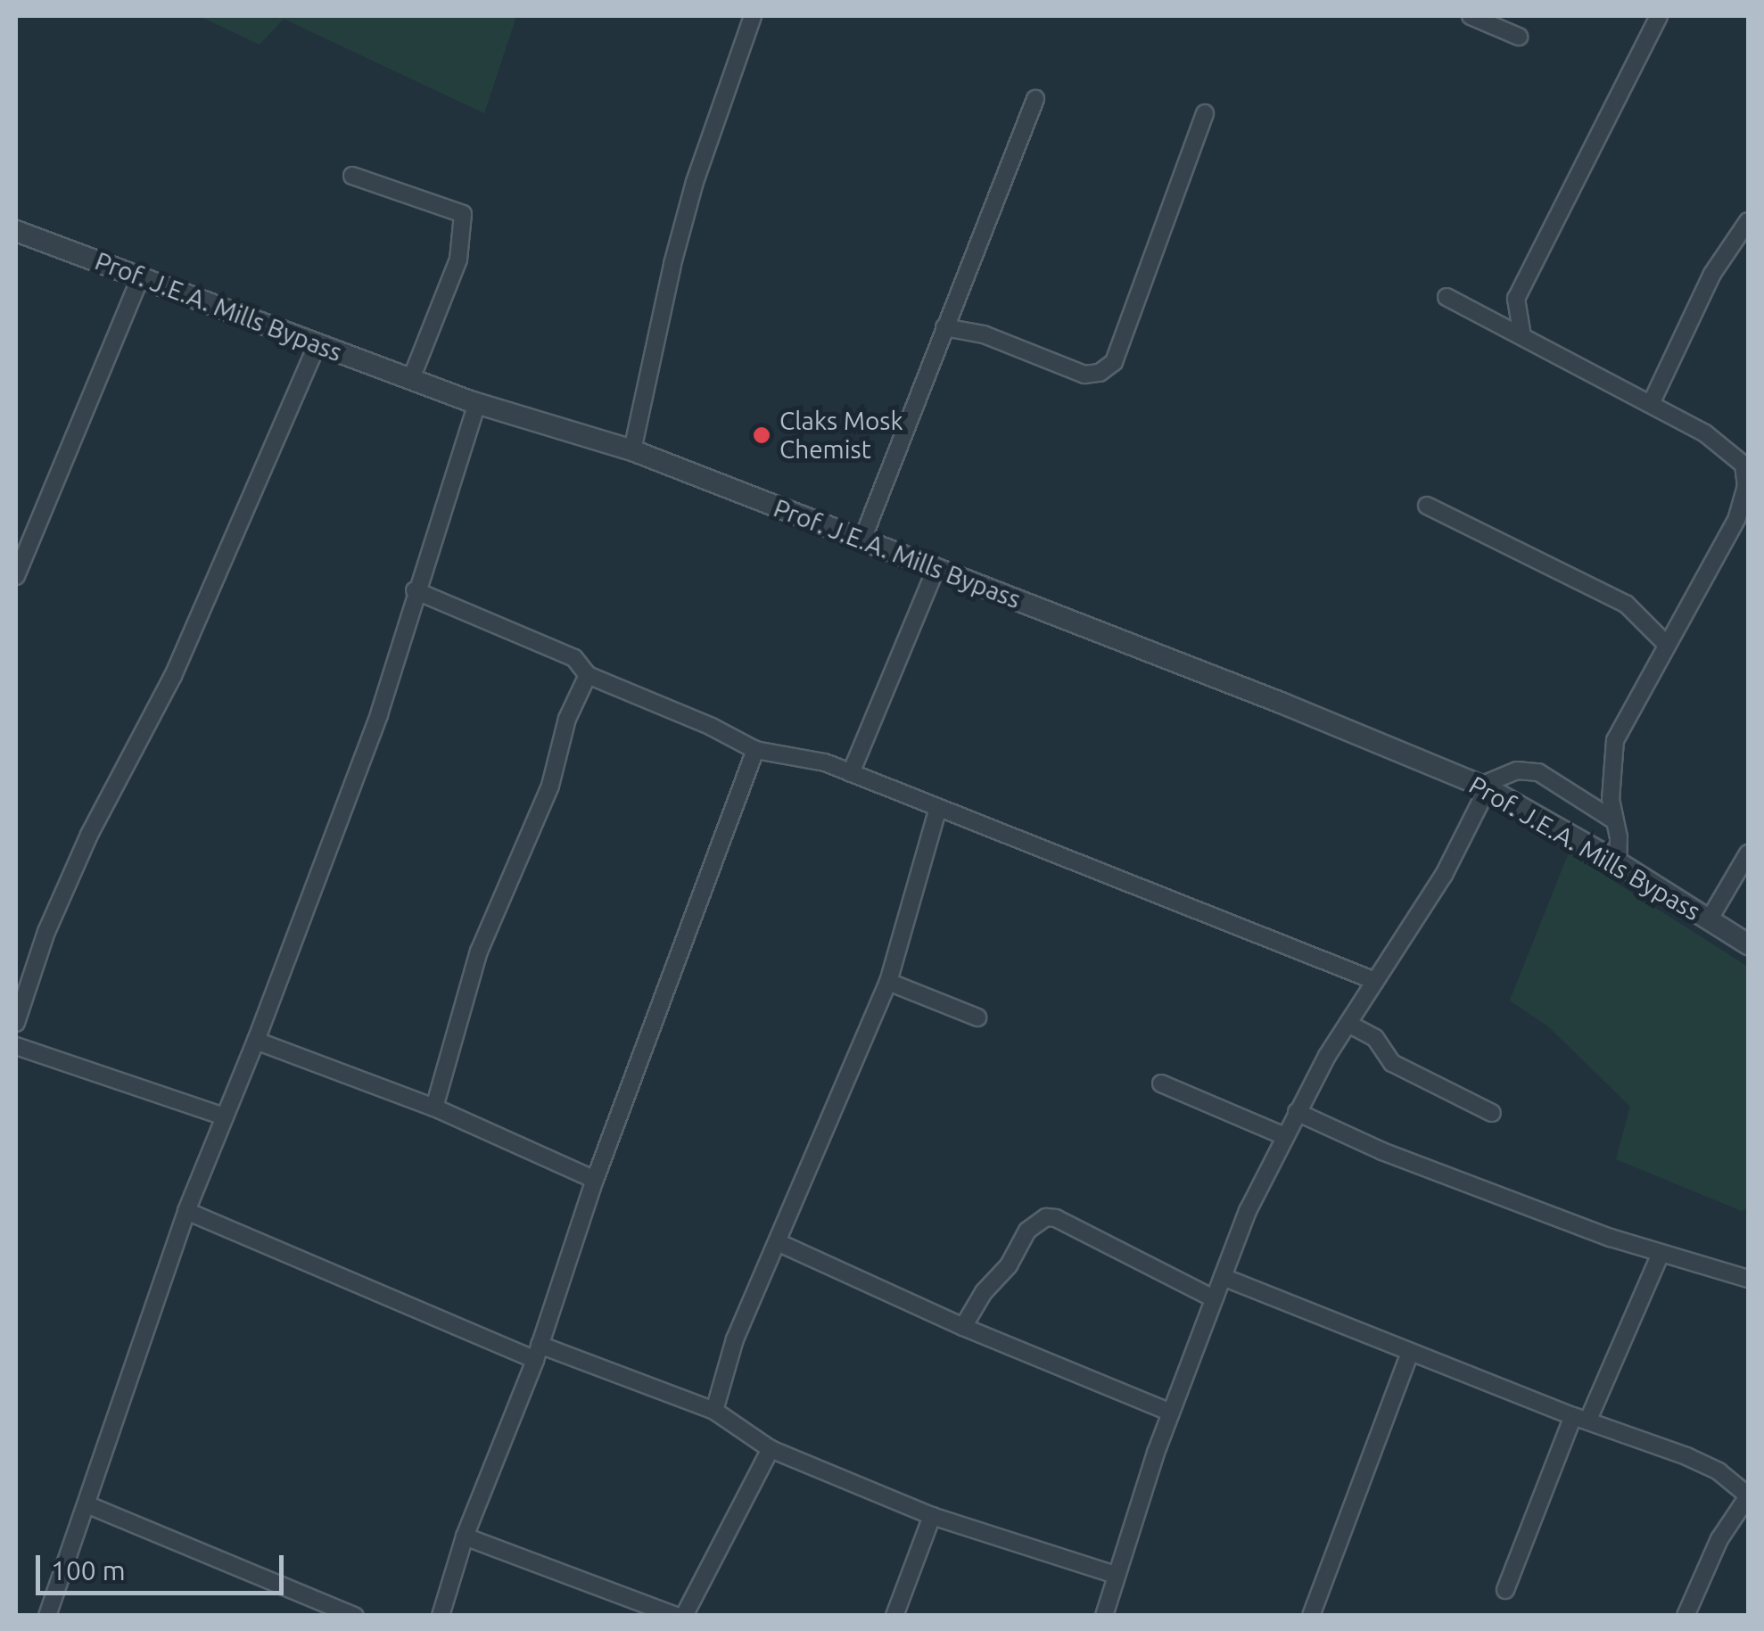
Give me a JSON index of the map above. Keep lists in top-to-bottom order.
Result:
{
  "streets": {
    "street": ["Prof. J.E.A. Mills Bypass"]
  },
  "places": ["Claks Mosk Chemist"],
  "scale_bar": "100 m"
}
